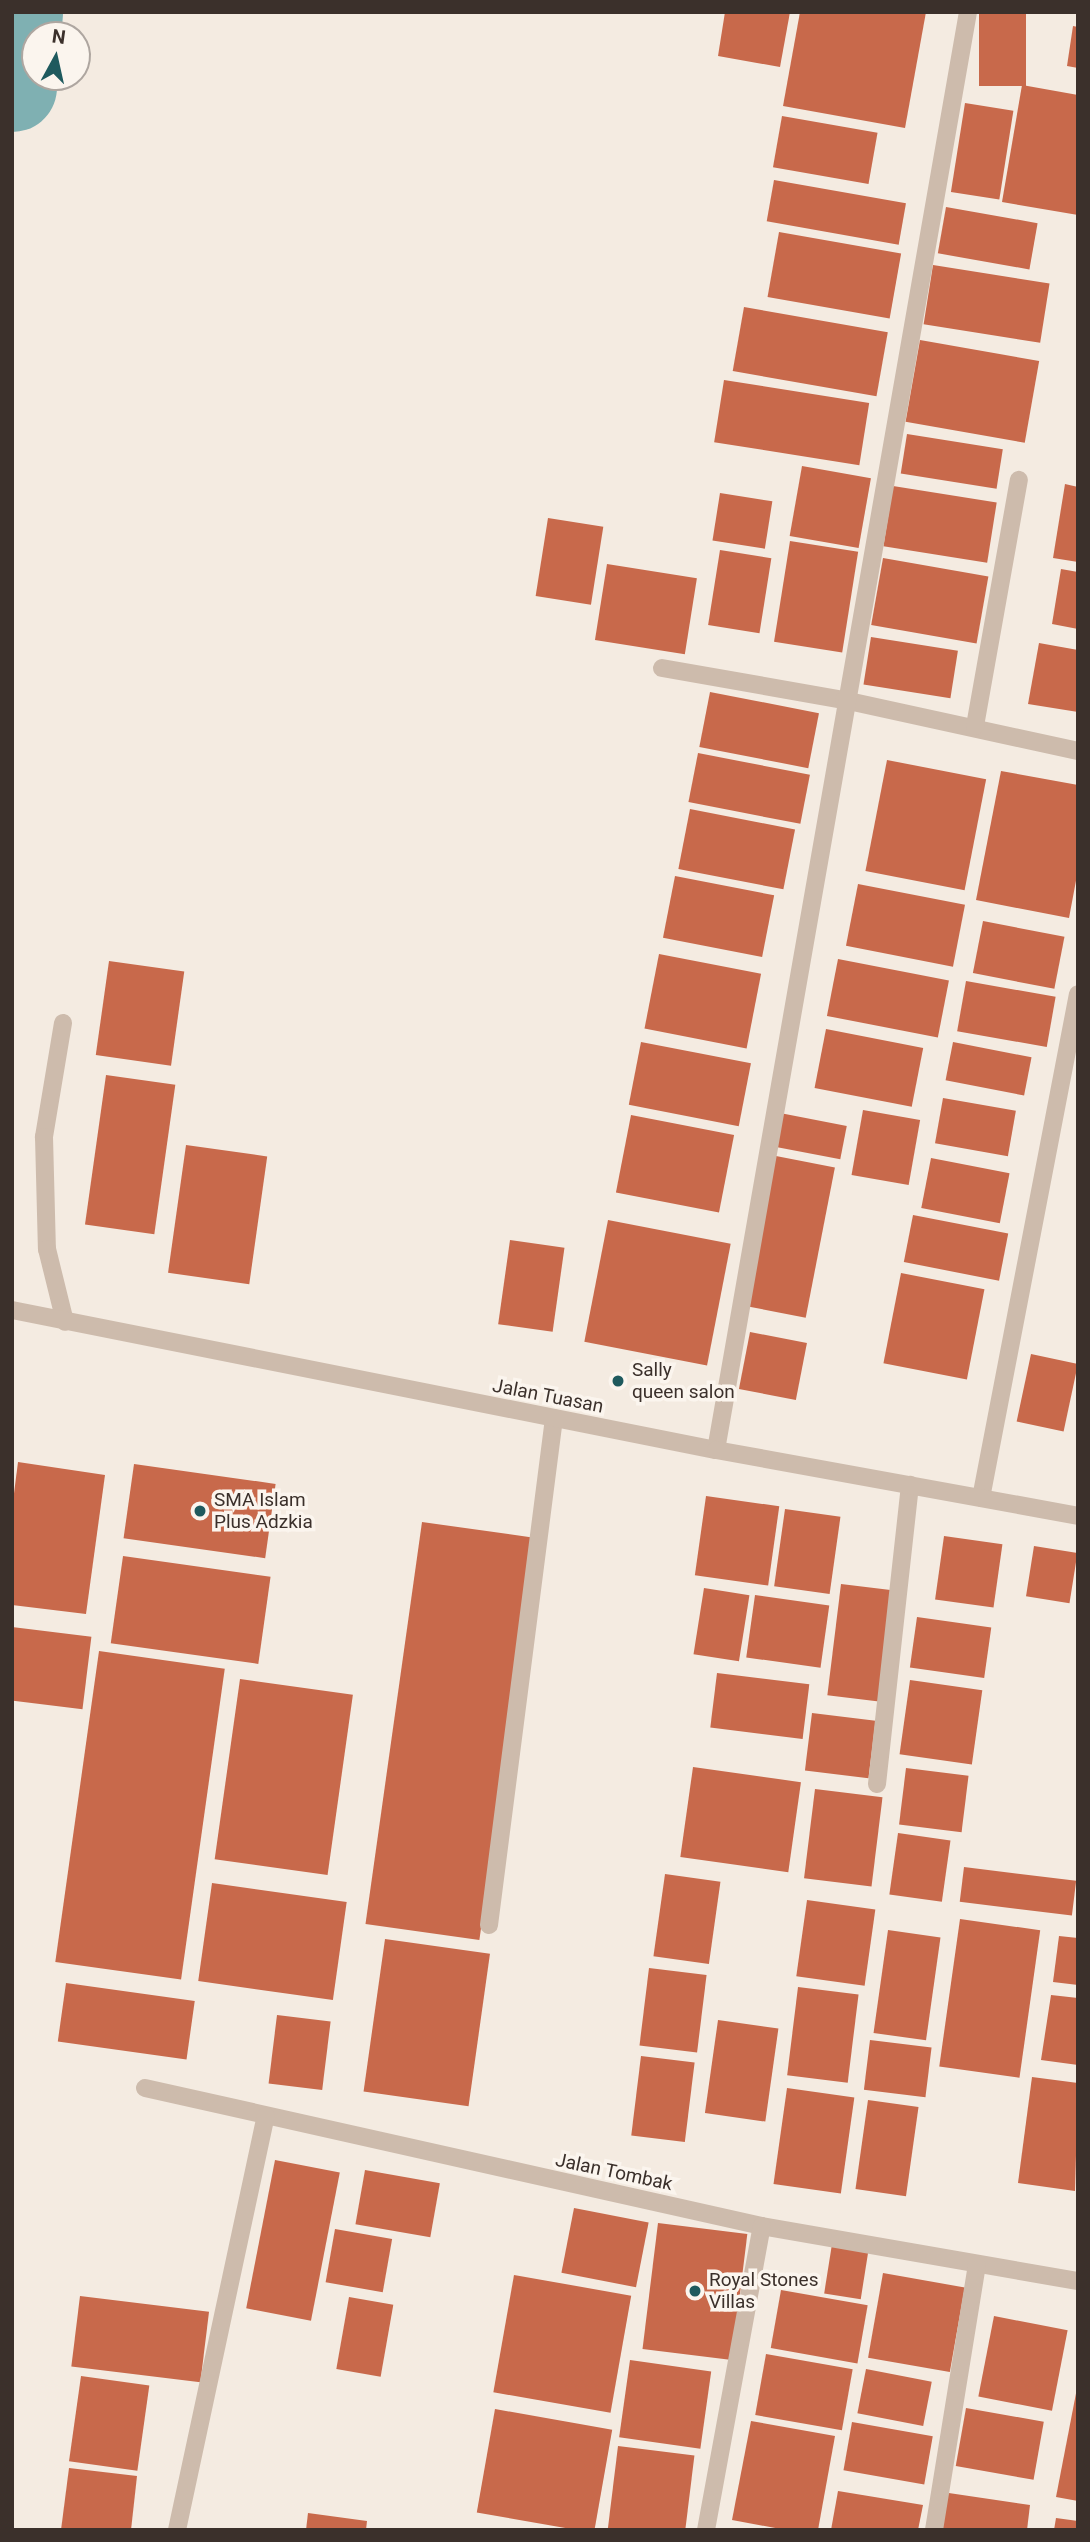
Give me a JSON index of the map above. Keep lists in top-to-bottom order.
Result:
{
  "streets": {
    "street": ["Jalan Tuasan", "Jalan Tombak"]
  },
  "places": ["Sally queen salon", "SMA Islam Plus Adzkia", "Royal Stones Villas"],
  "north": "top"
}
